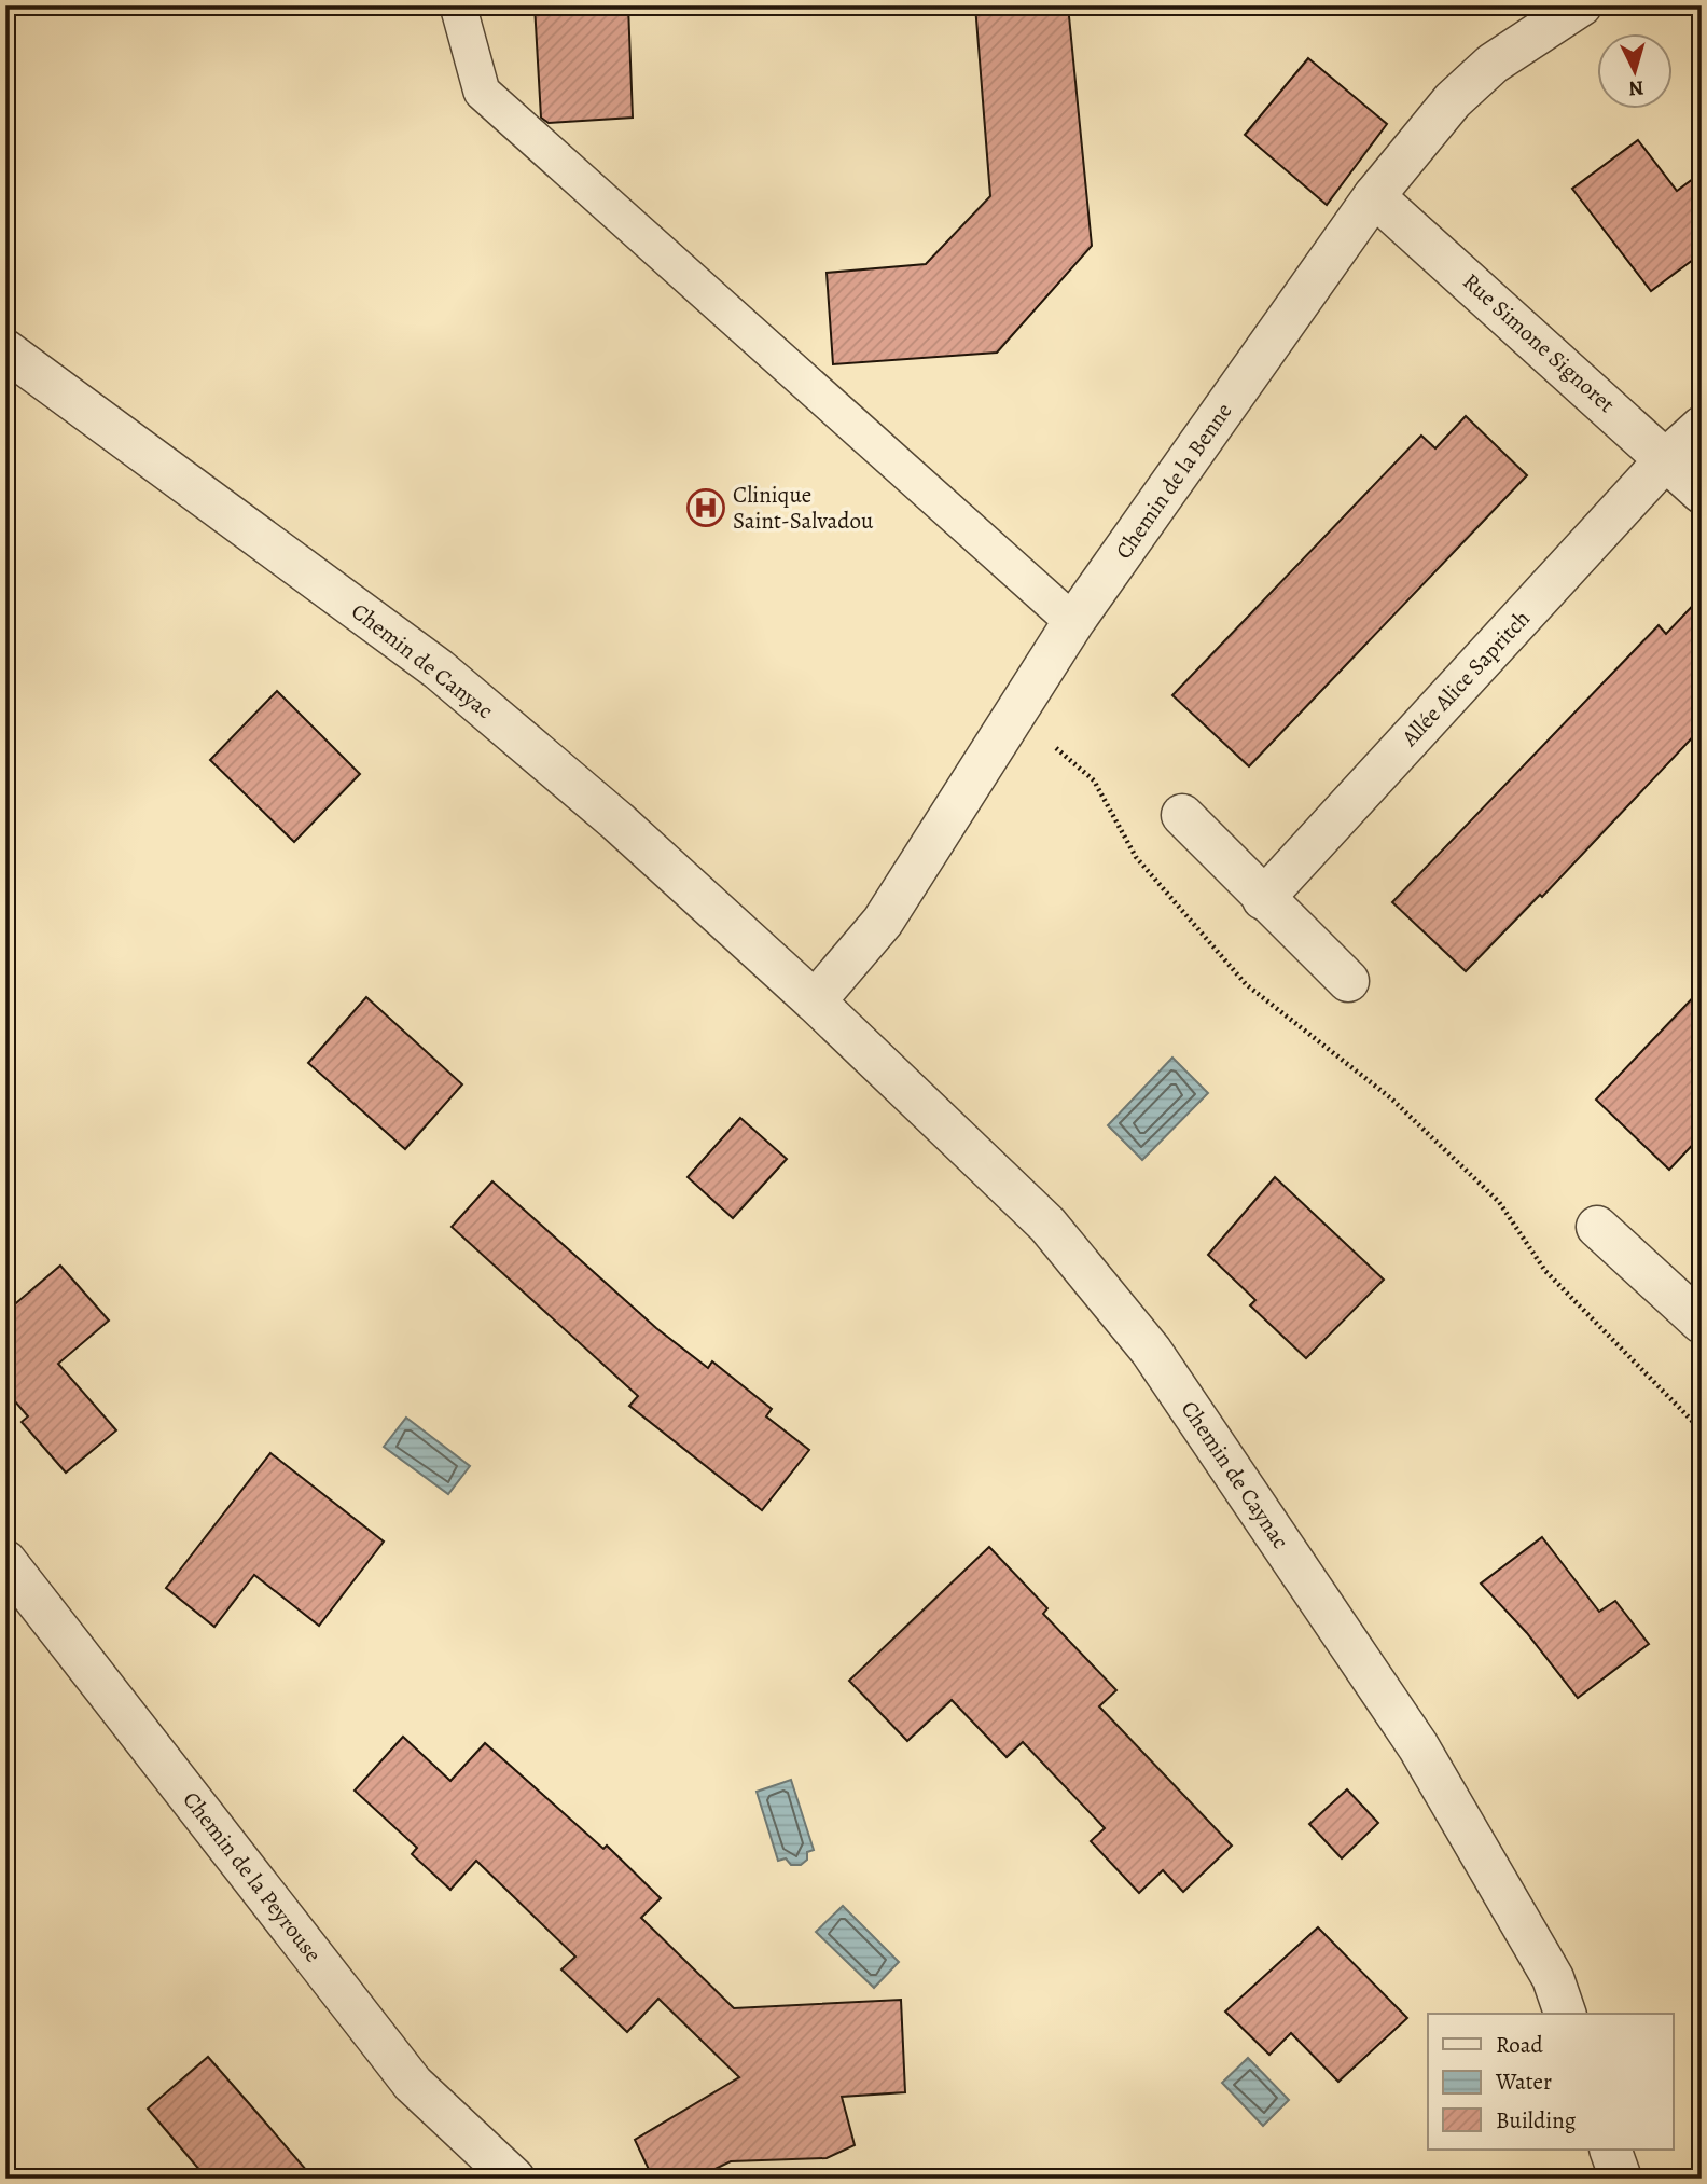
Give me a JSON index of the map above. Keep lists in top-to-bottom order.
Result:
{
  "streets": {
    "street": [
      "Rue Simone Signoret",
      "Chemin de la Benne",
      "Chemin de Canyac",
      "Allée Alice Sapritch",
      "Chemin de Caynac",
      "Chemin de la Peyrouse"
    ]
  },
  "crossings": [
    ["Rue Simone Signoret", "Chemin de la Benne"],
    ["Rue Simone Signoret", "Allée Alice Sapritch"],
    ["Chemin de la Benne", "Chemin de Canyac"],
    ["Chemin de la Benne", "Chemin de Caynac"],
    ["Chemin de Canyac", "Chemin de Caynac"]
  ],
  "places": {
    "hospital": ["Clinique Saint-Salvadou"]
  },
  "legend": ["Road", "Water", "Building"],
  "north": "bottom"
}
